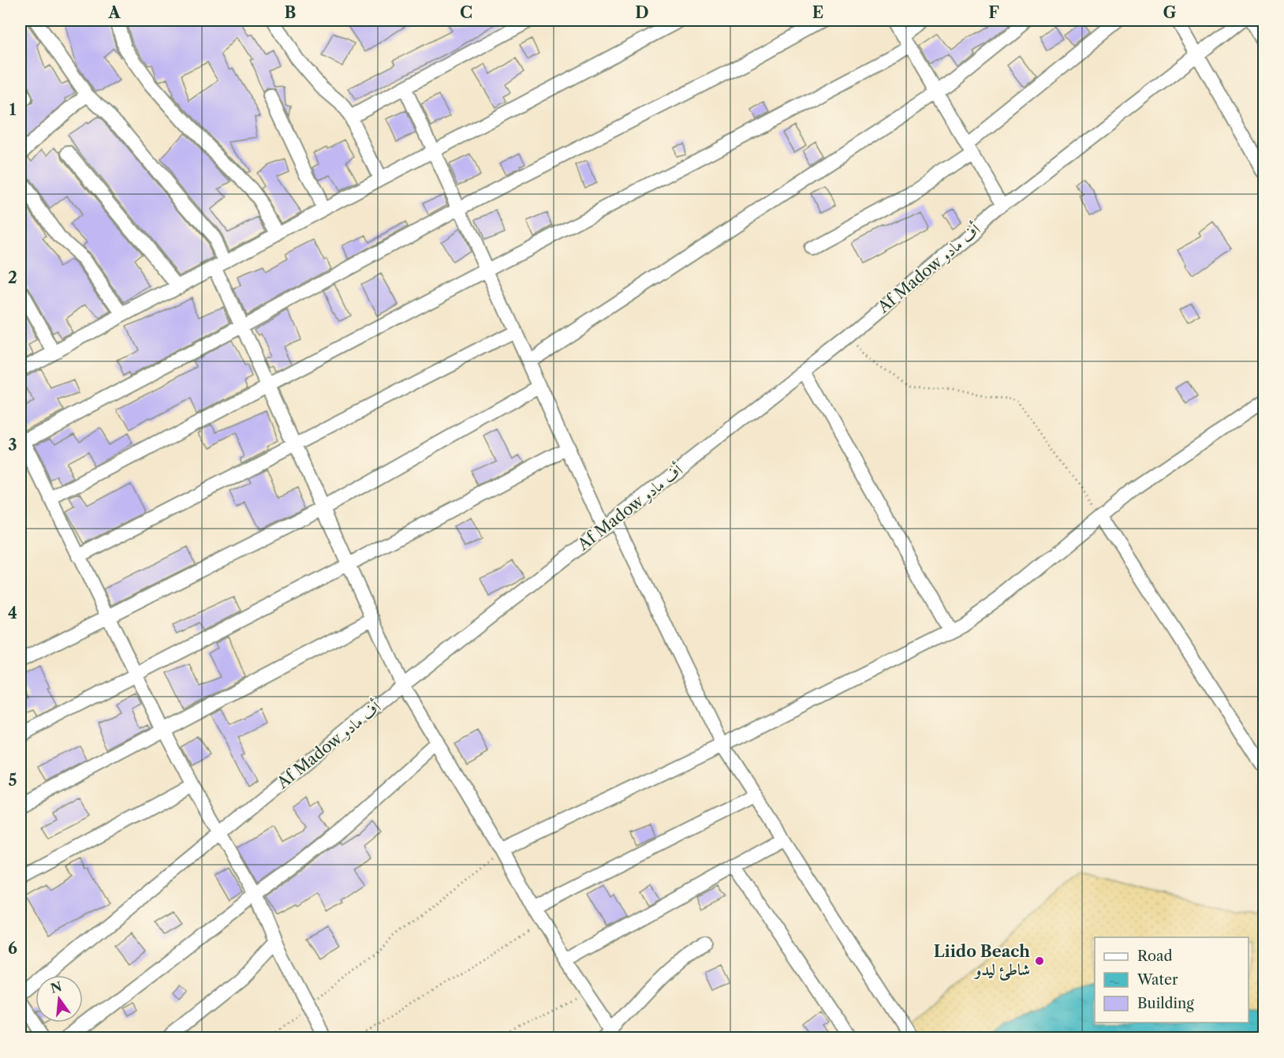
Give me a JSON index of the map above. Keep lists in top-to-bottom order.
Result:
{
  "streets": {
    "street": ["Af Madow أف مادو"]
  },
  "places": ["Liido Beach شاطئ ليدو"],
  "legend": ["Road", "Water", "Building"],
  "north": "top",
  "grid": {
    "columns": [
      "A",
      "B",
      "C",
      "D",
      "E",
      "F",
      "G"
    ],
    "rows": [
      "1",
      "2",
      "3",
      "4",
      "5",
      "6"
    ]
  }
}
